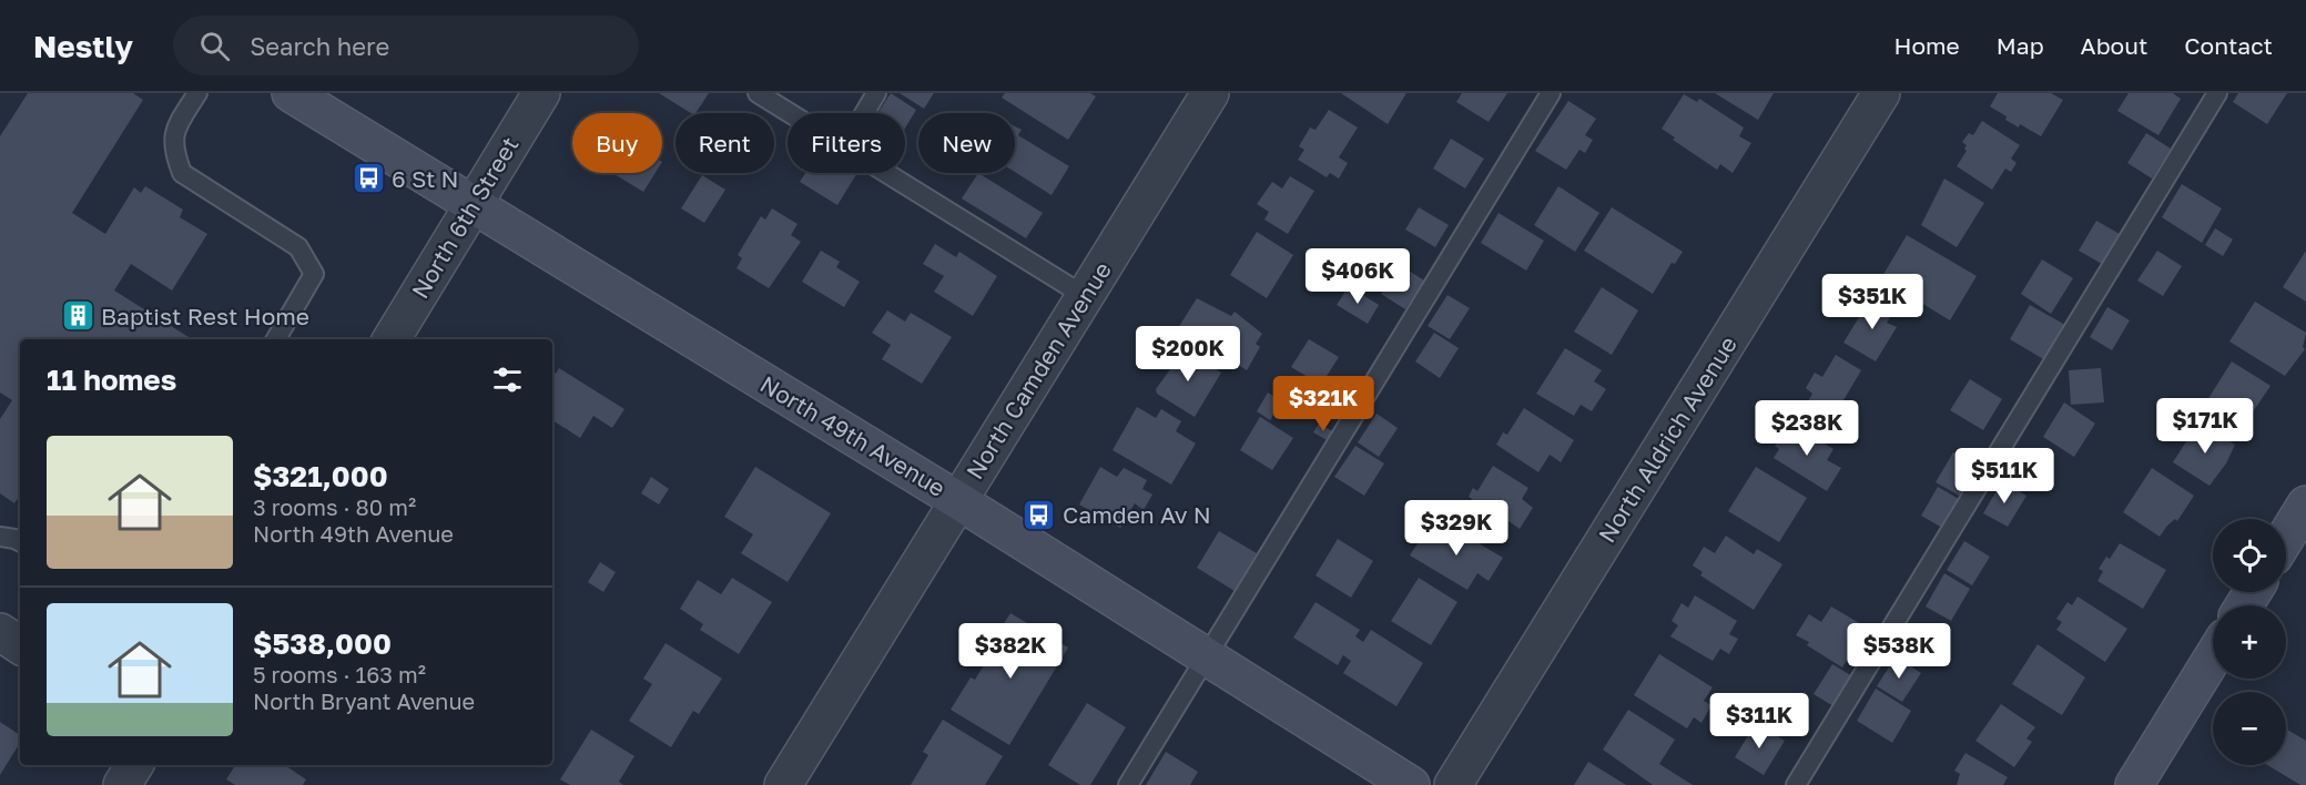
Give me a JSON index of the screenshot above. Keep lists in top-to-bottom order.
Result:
{
  "streets": {
    "street": [
      "North 6th Street",
      "North Camden Avenue",
      "North 49th Avenue",
      "North Aldrich Avenue"
    ]
  },
  "crossings": [
    ["North 6th Street", "North 49th Avenue"],
    ["North Camden Avenue", "North 49th Avenue"]
  ],
  "places": {
    "bus stop": ["6 St N", "Camden Av N"],
    "building": ["Baptist Rest Home"]
  },
  "page": {
    "header": "Nestly",
    "search": "Search here",
    "nav": [
      "Home",
      "Map",
      "About",
      "Contact"
    ],
    "chip": [
      "Buy",
      "Rent",
      "Filters",
      "New"
    ],
    "price": [
      "$406K",
      "$351K",
      "$200K",
      "$321K",
      "$171K",
      "$238K",
      "$511K",
      "$329K",
      "$382K",
      "$538K",
      "$311K"
    ],
    "heading": "11 homes",
    "list": [
      {
        "name": "$321,000",
        "note": "3 rooms · 80 m² · North 49th Avenue"
      },
      {
        "name": "$538,000",
        "note": "5 rooms · 163 m² · North Bryant Avenue"
      }
    ],
    "map_buttons": ["+", "−"]
  }
}
